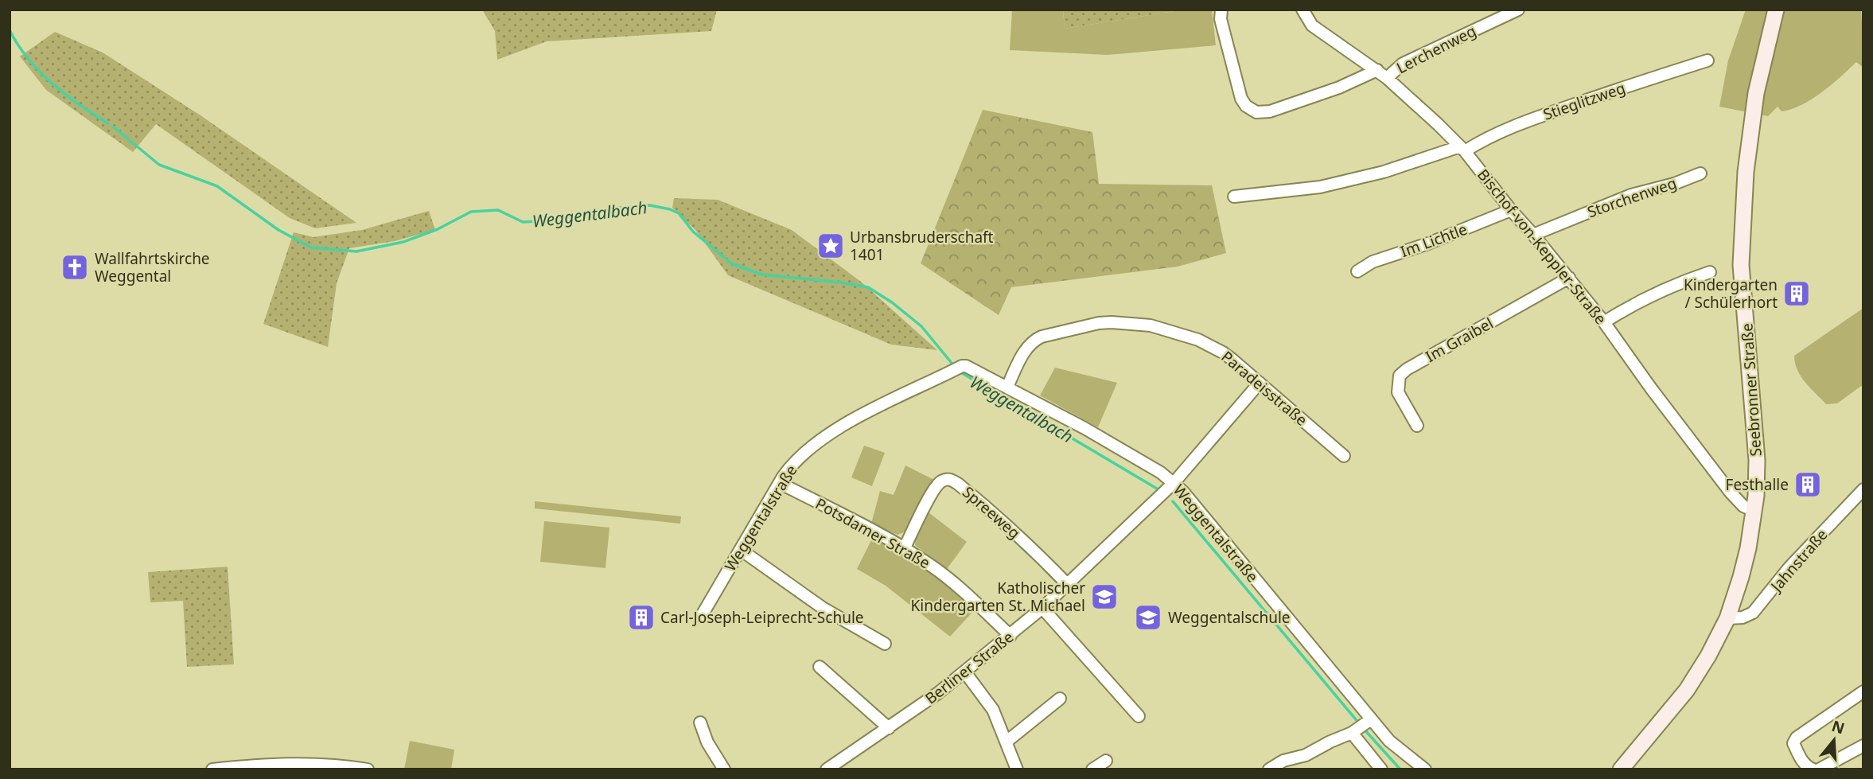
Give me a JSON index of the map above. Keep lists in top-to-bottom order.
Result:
{
  "streets": {
    "street": [
      "Lerchenweg",
      "Stieglitzweg",
      "Storchenweg",
      "Im Lichtle",
      "Bischof-von-Keppler-Straße",
      "Im Graibel",
      "Paradeisstraße",
      "Seebronner Straße",
      "Spreeweg",
      "Weggentalstraße",
      "Potsdamer Straße",
      "Jahnstraße",
      "Berliner Straße"
    ]
  },
  "crossings": [
    ["Lerchenweg", "Bischof-von-Keppler-Straße"],
    ["Stieglitzweg", "Bischof-von-Keppler-Straße"],
    ["Storchenweg", "Bischof-von-Keppler-Straße"],
    ["Im Lichtle", "Bischof-von-Keppler-Straße"],
    ["Bischof-von-Keppler-Straße", "Im Graibel"],
    ["Bischof-von-Keppler-Straße", "Seebronner Straße"],
    ["Paradeisstraße", "Weggentalstraße"],
    ["Paradeisstraße", "Berliner Straße"],
    ["Seebronner Straße", "Jahnstraße"],
    ["Spreeweg", "Potsdamer Straße"],
    ["Spreeweg", "Berliner Straße"],
    ["Weggentalstraße", "Potsdamer Straße"],
    ["Weggentalstraße", "Berliner Straße"],
    ["Potsdamer Straße", "Berliner Straße"]
  ],
  "water": ["Weggentalbach"],
  "places": {
    "place": ["Urbansbruderschaft 1401"],
    "church": ["Wallfahrtskirche Weggental"],
    "building": ["Kindergarten / Schülerhort", "Festhalle", "Carl-Joseph-Leiprecht-Schule"],
    "school or university": ["Katholischer Kindergarten St. Michael", "Weggentalschule"]
  },
  "north": "top"
}
